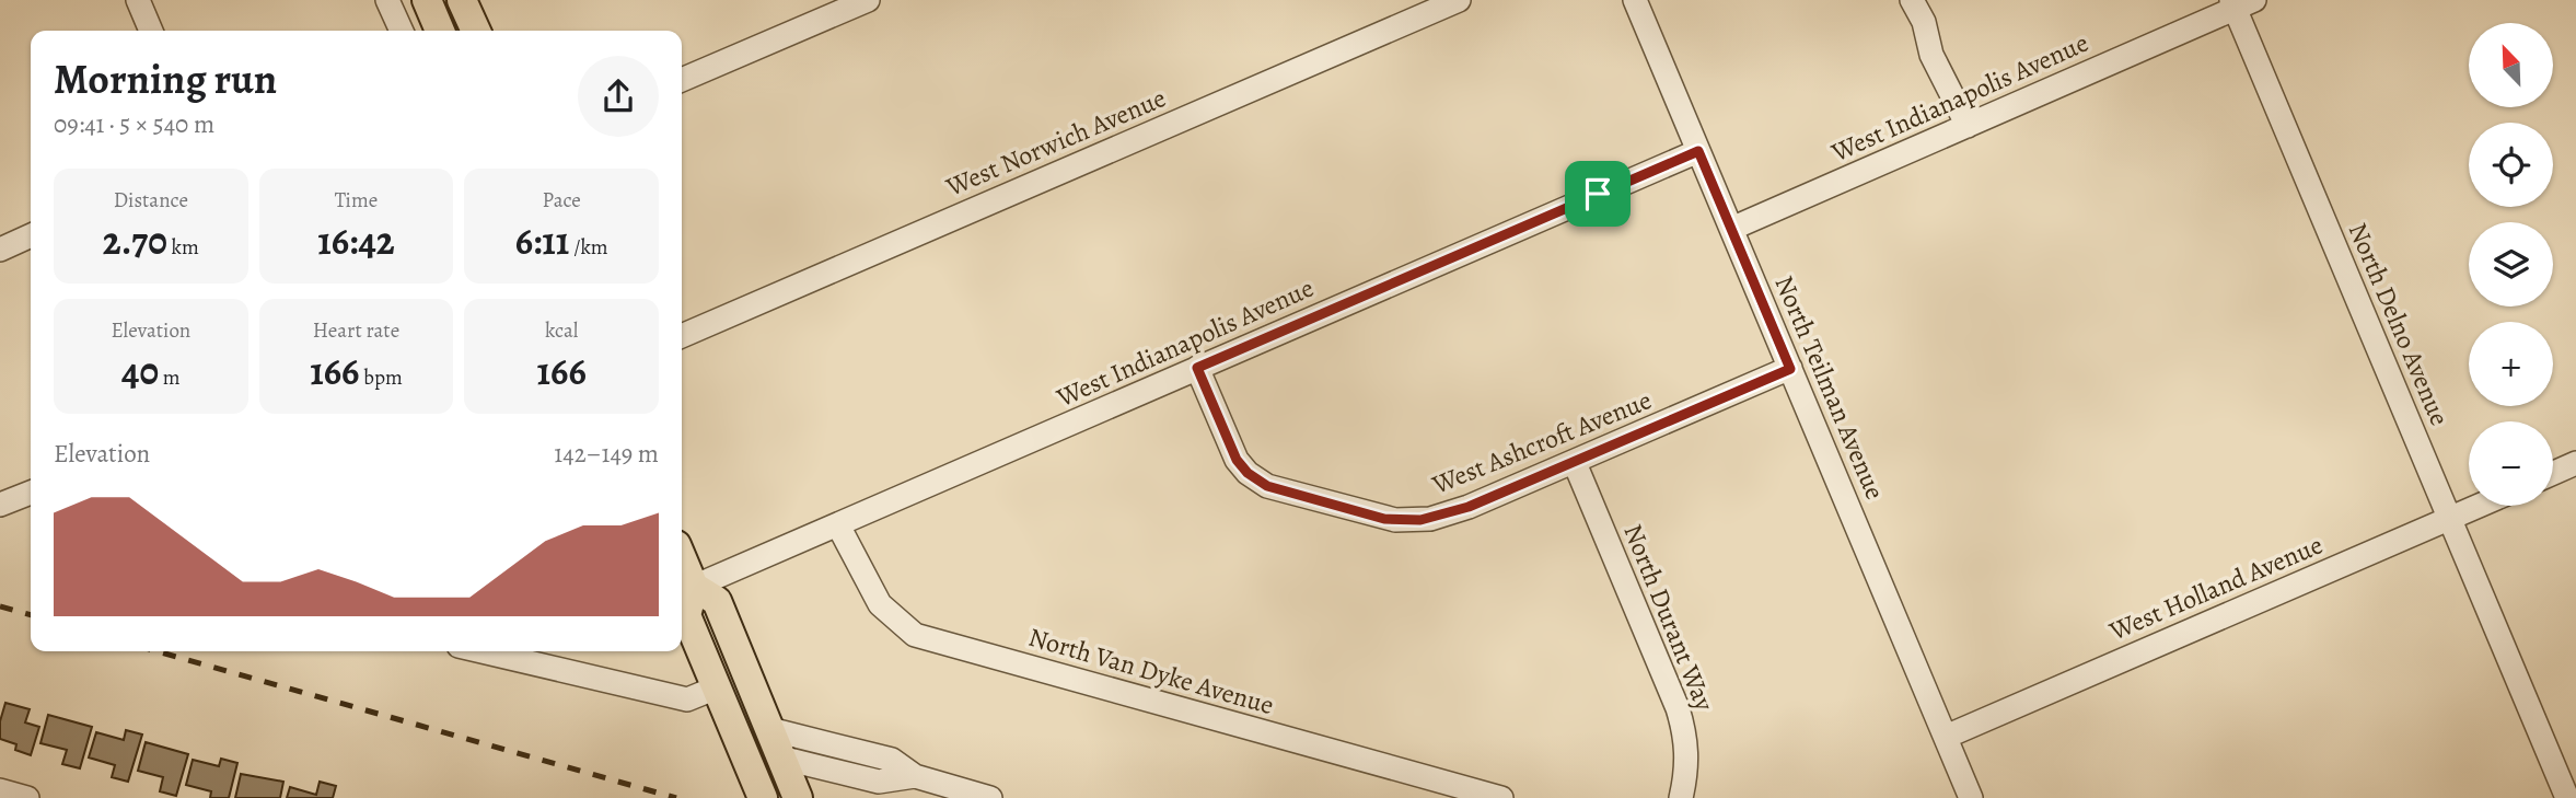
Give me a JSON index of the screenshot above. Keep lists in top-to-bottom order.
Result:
{
  "streets": {
    "street": [
      "West Indianapolis Avenue",
      "West Norwich Avenue",
      "North Delno Avenue",
      "North Teilman Avenue",
      "West Ashcroft Avenue",
      "West Holland Avenue",
      "North Durant Way",
      "North Van Dyke Avenue"
    ]
  },
  "crossings": [
    ["West Indianapolis Avenue", "North Delno Avenue"],
    ["West Indianapolis Avenue", "North Teilman Avenue"],
    ["West Indianapolis Avenue", "West Ashcroft Avenue"],
    ["West Indianapolis Avenue", "North Van Dyke Avenue"],
    ["North Delno Avenue", "West Holland Avenue"],
    ["North Teilman Avenue", "West Ashcroft Avenue"],
    ["North Teilman Avenue", "West Holland Avenue"],
    ["West Ashcroft Avenue", "North Durant Way"]
  ],
  "north": "top left",
  "page": {
    "map_buttons": ["+", "−"],
    "heading": ["Morning run", "09:41 · 5 × 540 m"],
    "stats": [
      ["Distance", "2.70 km"],
      ["Time", "16:42"],
      ["Pace", "6:11 /km"],
      ["Elevation", "40 m"],
      ["Heart rate", "166 bpm"],
      ["kcal", "166"]
    ],
    "chart": ["Elevation", "142–149 m"]
  }
}
